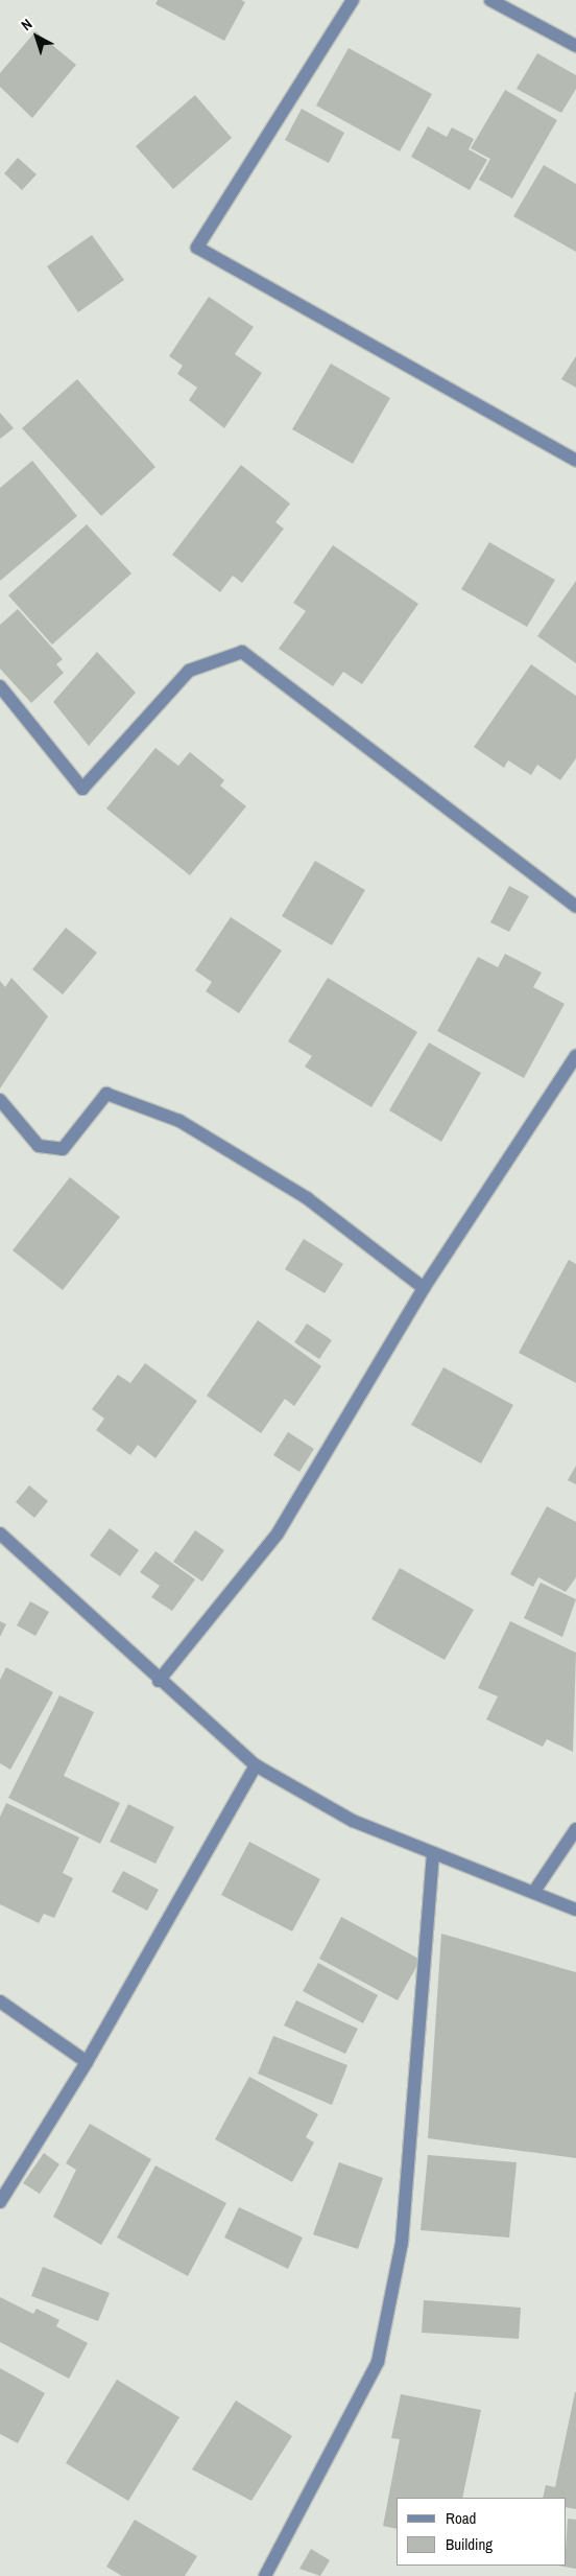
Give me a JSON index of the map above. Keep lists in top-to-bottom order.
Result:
{
  "legend": ["Road", "Building"],
  "north": "top left"
}
